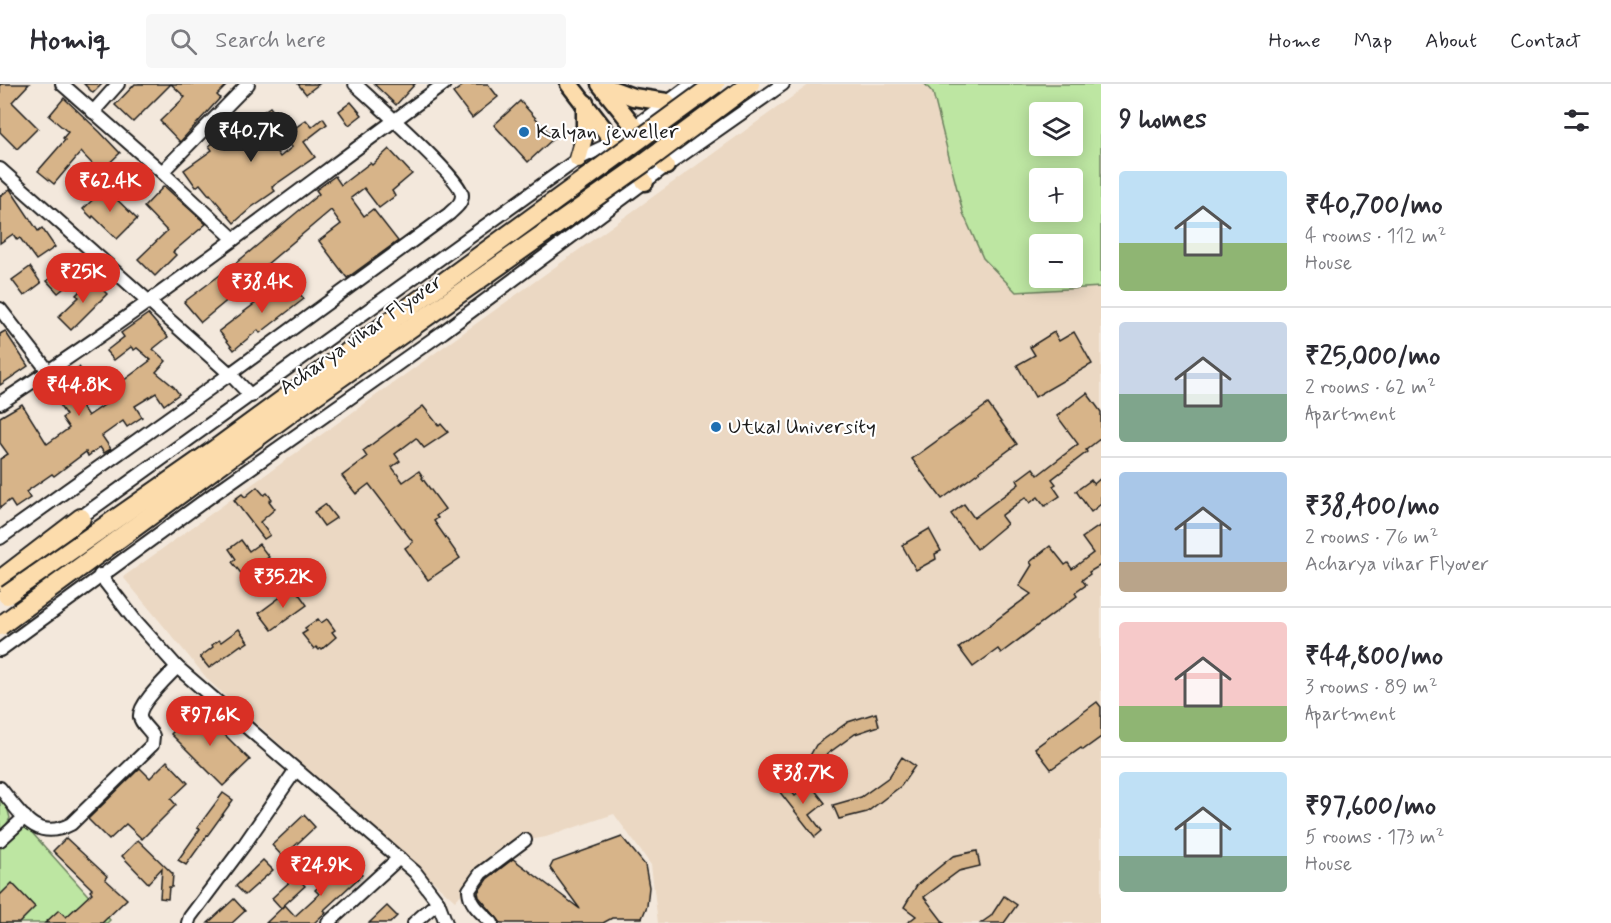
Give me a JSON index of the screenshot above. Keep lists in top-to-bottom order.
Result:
{
  "streets": {
    "highway": ["Acharya vihar Flyover"]
  },
  "places": ["Kalyan jeweller", "Utkal University"],
  "page": {
    "header": "Homiq",
    "search": "Search here",
    "nav": [
      "Home",
      "Map",
      "About",
      "Contact"
    ],
    "heading": "9 homes",
    "map_buttons": ["+", "−"],
    "price": [
      "₹40.7K",
      "₹62.4K",
      "₹25K",
      "₹38.4K",
      "₹44.8K",
      "₹35.2K",
      "₹97.6K",
      "₹38.7K",
      "₹24.9K"
    ],
    "list": [
      {
        "name": "₹40,700/mo",
        "note": "4 rooms · 112 m² · House"
      },
      {
        "name": "₹25,000/mo",
        "note": "2 rooms · 62 m² · Apartment"
      },
      {
        "name": "₹38,400/mo",
        "note": "2 rooms · 76 m² · Acharya vihar Flyover"
      },
      {
        "name": "₹44,800/mo",
        "note": "3 rooms · 89 m² · Apartment"
      },
      {
        "name": "₹97,600/mo",
        "note": "5 rooms · 173 m² · House"
      }
    ]
  }
}
